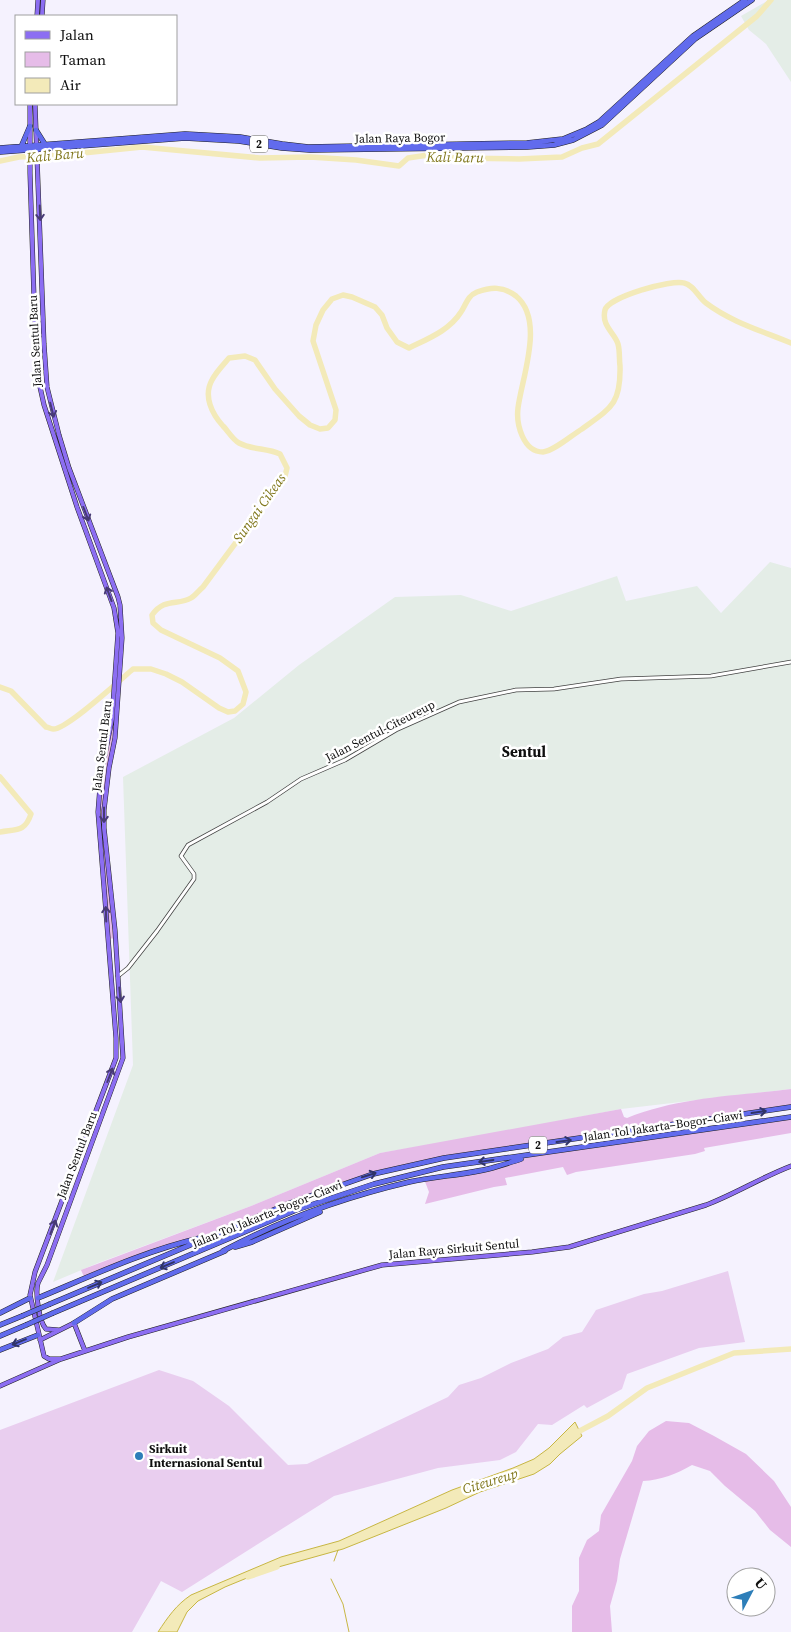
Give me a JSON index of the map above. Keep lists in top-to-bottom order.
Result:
{
  "streets": {
    "highway": ["Jalan Raya Bogor", "2", "Jalan Tol Jakarta–Bogor–Ciawi"],
    "main road": ["Jalan Sentul Baru", "Jalan Raya Sirkuit Sentul"],
    "street": ["Jalan Sentul-Citeureup"]
  },
  "crossings": [
    ["Jalan Raya Bogor", "Jalan Sentul Baru"],
    ["Jalan Sentul Baru", "Jalan Sentul-Citeureup"],
    ["Jalan Sentul Baru", "Jalan Raya Sirkuit Sentul"]
  ],
  "districts": ["Sentul"],
  "water": ["Kali Baru", "Sungai Cikeas", "Citeureup"],
  "places": ["Sirkuit Internasional Sentul"],
  "legend": ["Jalan", "Taman", "Air"],
  "north": "top right"
}
